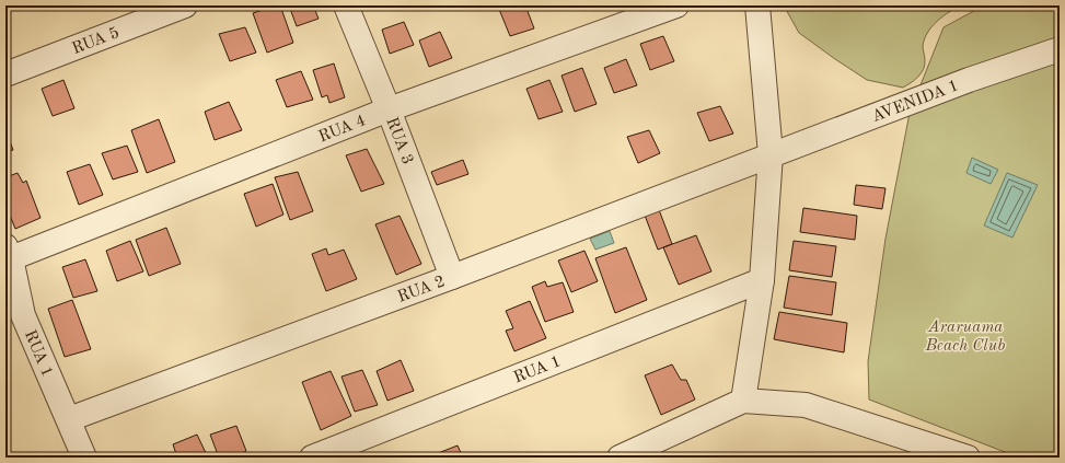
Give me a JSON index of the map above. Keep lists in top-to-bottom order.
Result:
{
  "streets": {
    "street": [
      "RUA 5",
      "AVENIDA 1",
      "RUA 4",
      "RUA 3",
      "RUA 2",
      "RUA 1"
    ]
  },
  "crossings": [
    ["AVENIDA 1", "RUA 2"],
    ["RUA 4", "RUA 3"],
    ["RUA 4", "RUA 1"],
    ["RUA 3", "RUA 2"],
    ["RUA 2", "RUA 1"]
  ],
  "parks": ["Araruama Beach Club"]
}
